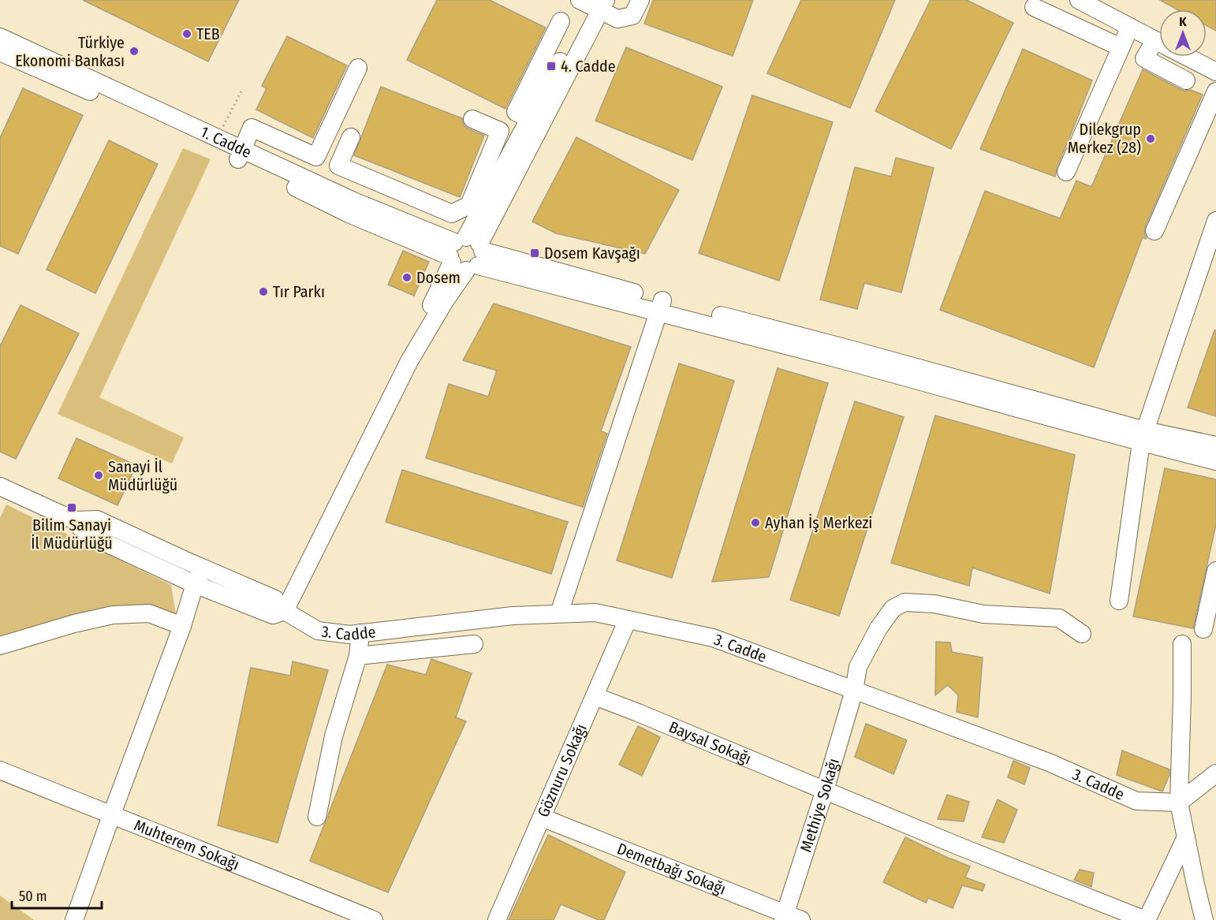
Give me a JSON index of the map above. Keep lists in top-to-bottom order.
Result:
{
  "streets": {
    "street": [
      "1. Cadde",
      "3. Cadde",
      "Baysal Sokağı",
      "Göznuru Sokağı",
      "Methiye Sokağı",
      "Muhterem Sokağı",
      "Demetbağı Sokağı"
    ]
  },
  "crossings": [
    ["3. Cadde", "Göznuru Sokağı"],
    ["3. Cadde", "Methiye Sokağı"],
    ["Baysal Sokağı", "Göznuru Sokağı"],
    ["Baysal Sokağı", "Methiye Sokağı"],
    ["Göznuru Sokağı", "Demetbağı Sokağı"],
    ["Methiye Sokağı", "Demetbağı Sokağı"]
  ],
  "places": {
    "other": [
      "TEB",
      "Türkiye Ekonomi Bankası",
      "Dilekgrup Merkez (28)",
      "Dosem",
      "Tır Parkı",
      "Sanayi İl Müdürlüğü",
      "Ayhan İş Merkezi"
    ],
    "transit": ["4. Cadde", "Dosem Kavşağı", "Bilim Sanayi İl Müdürlüğü"]
  },
  "scale_bar": "50 m",
  "north": "top"
}
